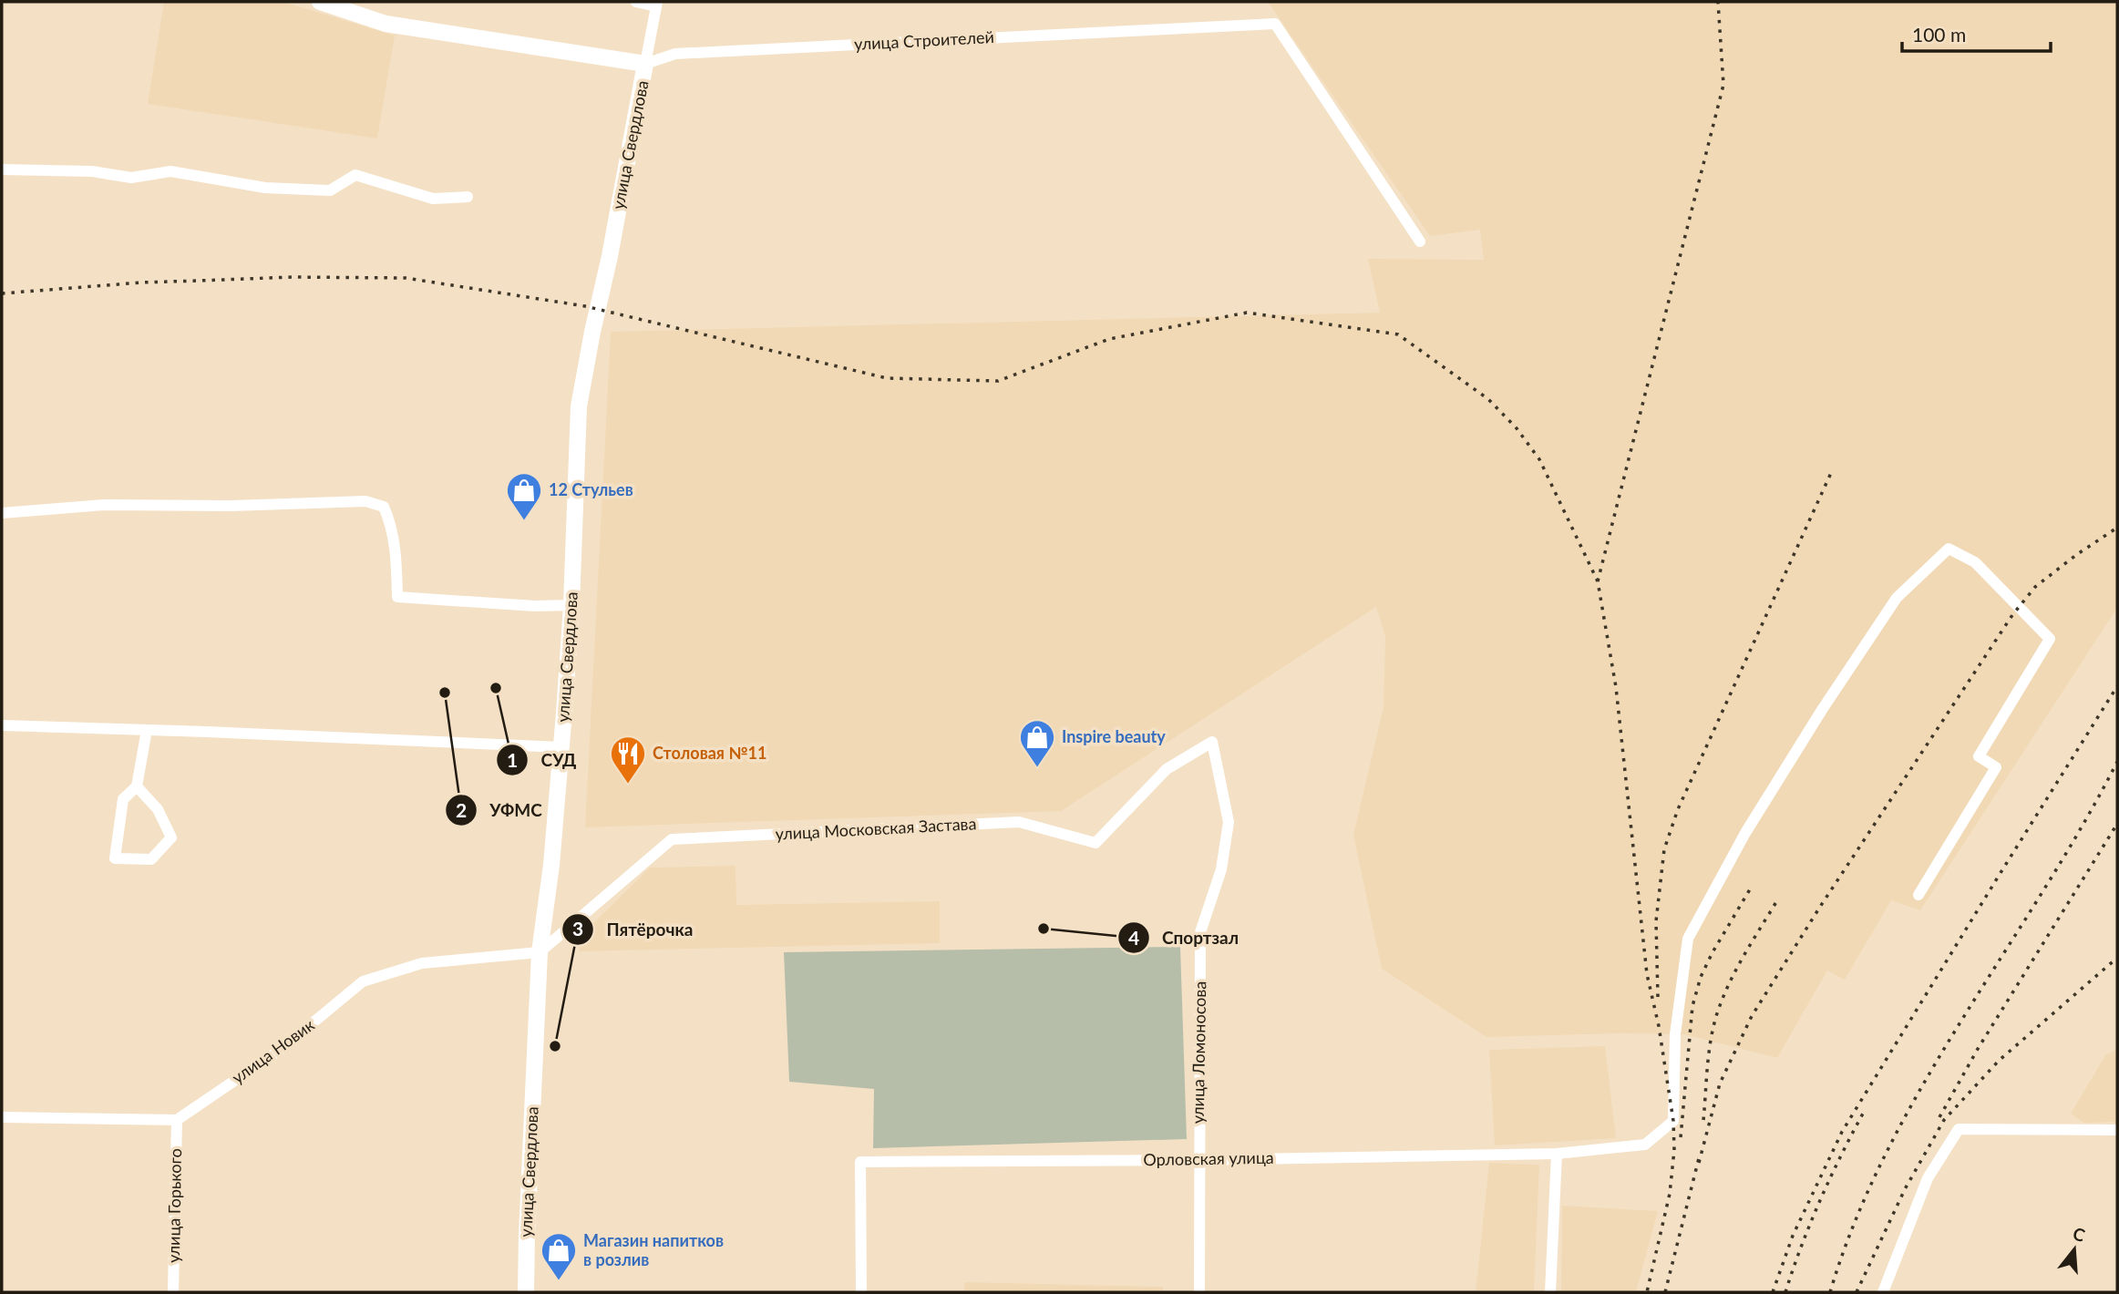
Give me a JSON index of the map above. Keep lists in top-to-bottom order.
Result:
{
  "streets": {
    "main road": ["улица Строителей", "улица Свердлова"],
    "street": [
      "улица Московская Застава",
      "улица Новик",
      "улица Ломоносова",
      "Орловская улица",
      "улица Горького"
    ]
  },
  "crossings": [
    ["улица Строителей", "улица Свердлова"],
    ["улица Свердлова", "улица Московская Застава"],
    ["улица Свердлова", "улица Новик"],
    ["улица Московская Застава", "улица Новик"],
    ["улица Московская Застава", "улица Ломоносова"],
    ["улица Новик", "улица Горького"],
    ["улица Ломоносова", "Орловская улица"]
  ],
  "places": {
    "shop": ["12 Стульев", "Inspire beauty", "Магазин напитков в розлив"],
    "other": [
      "СУД",
      "УФМС",
      "Спортзал",
      "Пятёрочка"
    ],
    "restaurant": ["Столовая №11"]
  },
  "scale_bar": "100 m",
  "north": "top"
}
